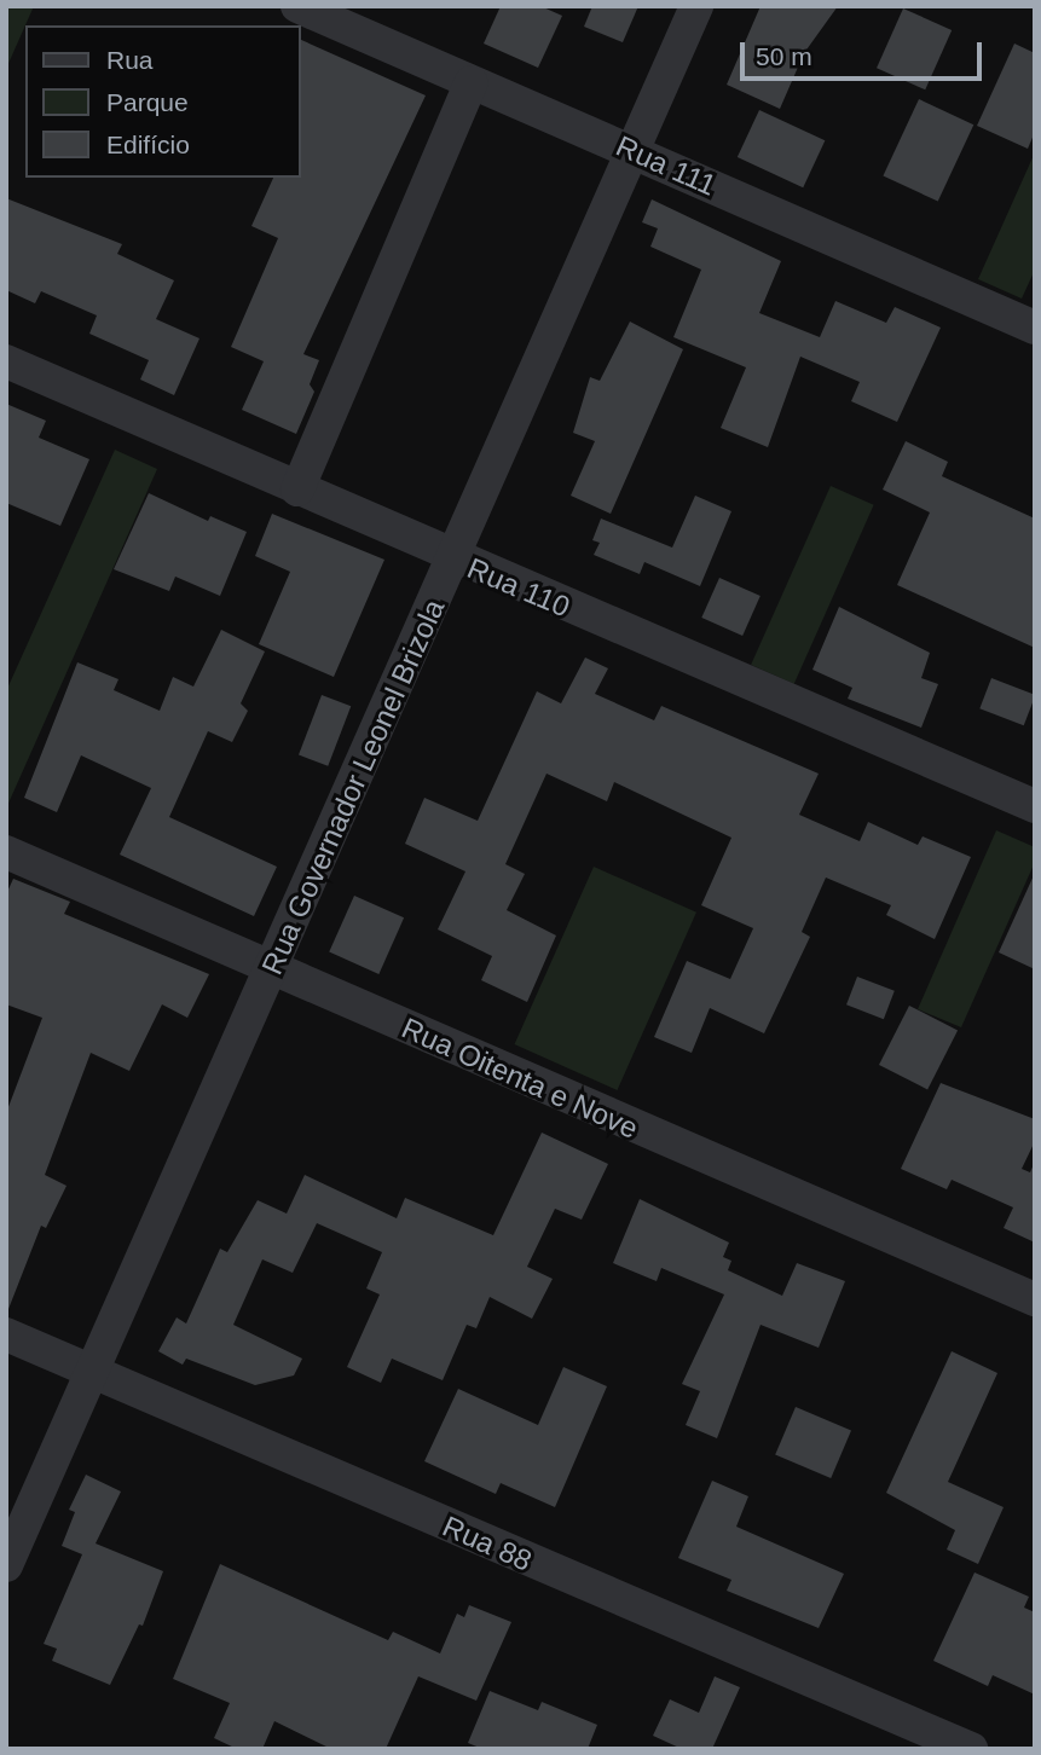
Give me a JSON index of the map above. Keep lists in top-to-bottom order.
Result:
{
  "streets": {
    "street": [
      "Rua 111",
      "Rua 110",
      "Rua Governador Leonel Brizola",
      "Rua Oitenta e Nove",
      "Rua 88"
    ]
  },
  "crossings": [
    ["Rua 111", "Rua Governador Leonel Brizola"],
    ["Rua 110", "Rua Governador Leonel Brizola"],
    ["Rua Governador Leonel Brizola", "Rua Oitenta e Nove"],
    ["Rua Governador Leonel Brizola", "Rua 88"]
  ],
  "legend": ["Rua", "Parque", "Edifício"],
  "scale_bar": "50 m"
}
